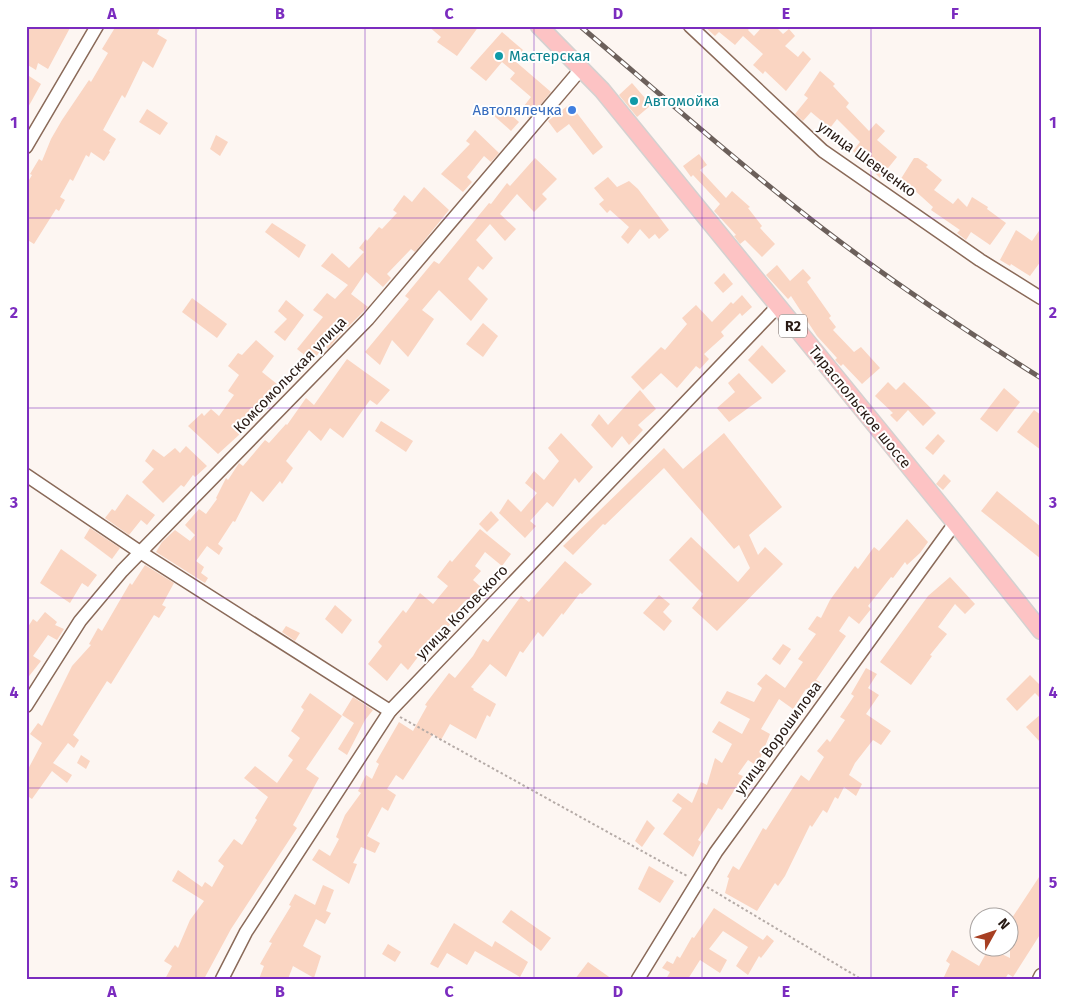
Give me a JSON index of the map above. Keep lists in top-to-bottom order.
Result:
{
  "streets": {
    "main road": ["R2", "Тираспольское шоссе"],
    "street": [
      "улица Шевченко",
      "Комсомольская улица",
      "улица Котовского",
      "улица Ворошилова"
    ]
  },
  "crossings": [
    ["Комсомольская улица", "Тираспольское шоссе"],
    ["Тираспольское шоссе", "улица Котовского"],
    ["Тираспольское шоссе", "улица Ворошилова"]
  ],
  "places": ["Мастерская", "Автомойка", "Автолялечка"],
  "north": "top right",
  "grid": {
    "columns": [
      "A",
      "B",
      "C",
      "D",
      "E",
      "F"
    ],
    "rows": [
      "1",
      "2",
      "3",
      "4",
      "5"
    ]
  }
}
